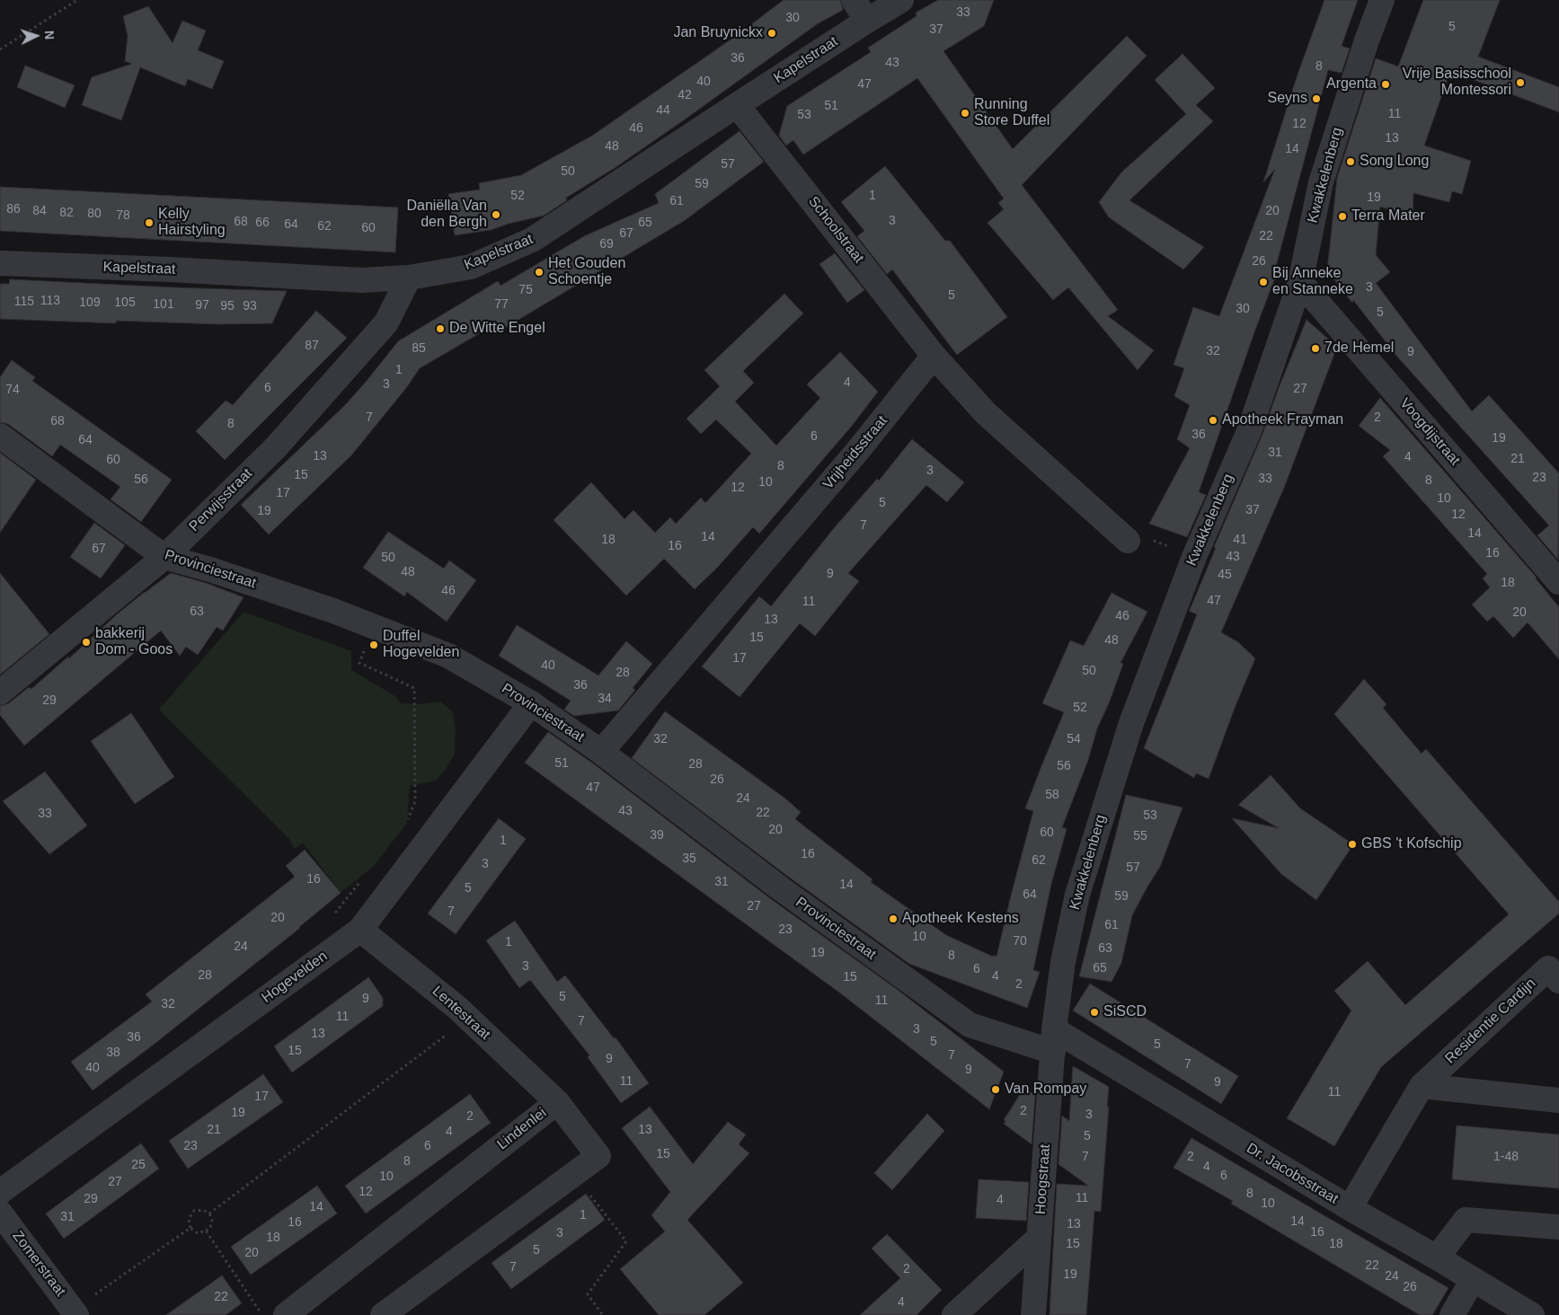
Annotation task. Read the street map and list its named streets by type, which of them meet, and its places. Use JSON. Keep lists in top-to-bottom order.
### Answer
{
  "streets": {
    "street": [
      "Kapelstraat",
      "Kwakkelenberg",
      "Schoolstraat",
      "Voogdijstraat",
      "Vrijheidsstraat",
      "Perwijsstraat",
      "Provinciestraat",
      "Hogevelden",
      "Lentestraat",
      "Residentie Cardijn",
      "Lindenlei",
      "Dr. Jacobsstraat",
      "Hoogstraat",
      "Zomerstraat"
    ]
  },
  "crossings": [
    ["Kapelstraat", "Schoolstraat"],
    ["Kapelstraat", "Perwijsstraat"],
    ["Kwakkelenberg", "Voogdijstraat"],
    ["Kwakkelenberg", "Provinciestraat"],
    ["Kwakkelenberg", "Dr. Jacobsstraat"],
    ["Kwakkelenberg", "Hoogstraat"],
    ["Schoolstraat", "Vrijheidsstraat"],
    ["Vrijheidsstraat", "Provinciestraat"],
    ["Perwijsstraat", "Provinciestraat"],
    ["Provinciestraat", "Hogevelden"],
    ["Provinciestraat", "Dr. Jacobsstraat"],
    ["Provinciestraat", "Hoogstraat"],
    ["Hogevelden", "Lentestraat"],
    ["Lentestraat", "Lindenlei"],
    ["Residentie Cardijn", "Dr. Jacobsstraat"],
    ["Dr. Jacobsstraat", "Hoogstraat"]
  ],
  "places": [
    "Jan Bruynickx",
    "Vrije Basisschool Montessori",
    "Argenta",
    "Seyns",
    "Running Store Duffel",
    "Song Long",
    "Daniëlla Van den Bergh",
    "Terra Mater",
    "Kelly Hairstyling",
    "Het Gouden Schoentje",
    "Bij Anneke en Stanneke",
    "De Witte Engel",
    "7de Hemel",
    "Apotheek Frayman",
    "bakkerij Dom - Goos",
    "Duffel Hogevelden",
    "GBS 't Kofschip",
    "Apotheek Kestens",
    "SiSCD",
    "Van Rompay"
  ],
  "house_numbers": [
    "33",
    "30",
    "5",
    "37",
    "36",
    "43",
    "8",
    "40",
    "47",
    "42",
    "51",
    "44",
    "11",
    "53",
    "12",
    "46",
    "13",
    "48",
    "14",
    "57",
    "50",
    "59",
    "52",
    "1",
    "19",
    "61",
    "86",
    "84",
    "20",
    "82",
    "80",
    "78",
    "3",
    "68",
    "66",
    "65",
    "64",
    "62",
    "60",
    "67",
    "22",
    "69",
    "26",
    "3",
    "75",
    "5",
    "113",
    "115",
    "109",
    "105",
    "101",
    "77",
    "97",
    "95",
    "93",
    "30",
    "5",
    "87",
    "85",
    "32",
    "9",
    "1",
    "4",
    "3",
    "6",
    "27",
    "74",
    "7",
    "2",
    "68",
    "8",
    "36",
    "6",
    "19",
    "64",
    "31",
    "13",
    "4",
    "21",
    "60",
    "8",
    "3",
    "15",
    "23",
    "33",
    "56",
    "8",
    "10",
    "12",
    "17",
    "10",
    "5",
    "37",
    "19",
    "12",
    "7",
    "14",
    "14",
    "18",
    "41",
    "16",
    "67",
    "16",
    "43",
    "50",
    "48",
    "9",
    "45",
    "18",
    "46",
    "47",
    "11",
    "63",
    "20",
    "46",
    "13",
    "15",
    "48",
    "17",
    "40",
    "50",
    "28",
    "36",
    "34",
    "29",
    "52",
    "32",
    "54",
    "51",
    "28",
    "56",
    "26",
    "47",
    "58",
    "24",
    "43",
    "22",
    "33",
    "53",
    "20",
    "60",
    "39",
    "55",
    "1",
    "16",
    "35",
    "62",
    "3",
    "57",
    "16",
    "31",
    "14",
    "5",
    "64",
    "59",
    "27",
    "7",
    "20",
    "61",
    "23",
    "10",
    "70",
    "1",
    "24",
    "63",
    "19",
    "8",
    "3",
    "65",
    "6",
    "28",
    "4",
    "15",
    "2",
    "5",
    "9",
    "11",
    "32",
    "11",
    "7",
    "3",
    "13",
    "36",
    "5",
    "5",
    "15",
    "38",
    "7",
    "9",
    "7",
    "40",
    "9",
    "11",
    "9",
    "11",
    "17",
    "2",
    "19",
    "3",
    "2",
    "21",
    "13",
    "4",
    "5",
    "23",
    "6",
    "15",
    "7",
    "2",
    "1-48",
    "8",
    "25",
    "4",
    "6",
    "10",
    "27",
    "12",
    "8",
    "11",
    "29",
    "4",
    "10",
    "14",
    "1",
    "31",
    "14",
    "16",
    "13",
    "16",
    "3",
    "18",
    "15",
    "18",
    "5",
    "20",
    "22",
    "7",
    "2",
    "19",
    "24",
    "26",
    "22",
    "4"
  ],
  "north": "right"
}
